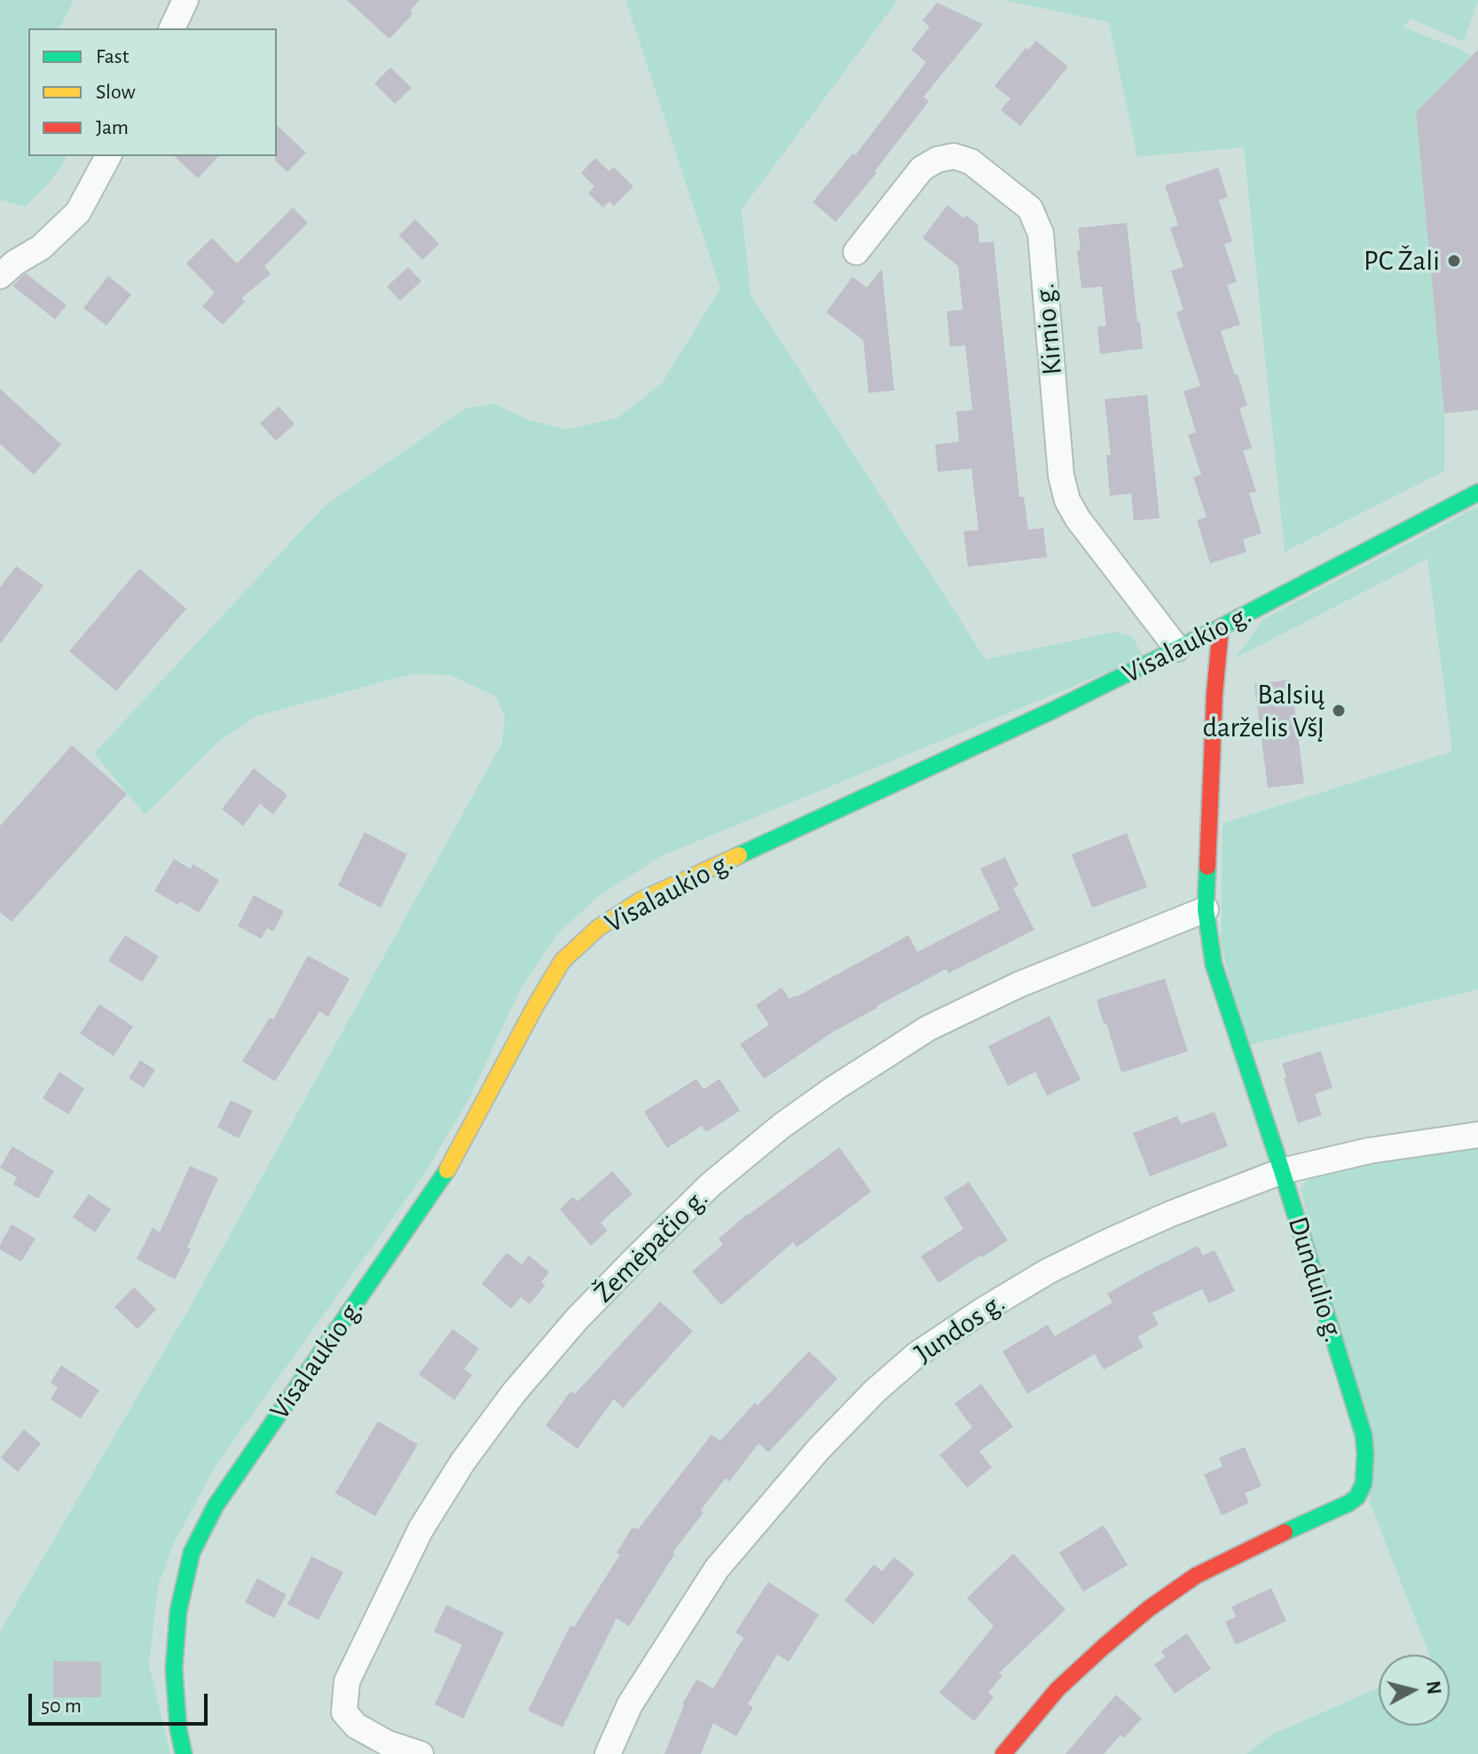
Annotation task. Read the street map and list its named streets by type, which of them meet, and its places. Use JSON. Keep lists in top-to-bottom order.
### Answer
{
  "streets": {
    "street": [
      "Kirnio g.",
      "Visalaukio g.",
      "Žemėpačio g.",
      "Dundulio g.",
      "Jundos g."
    ]
  },
  "crossings": [
    ["Kirnio g.", "Visalaukio g."],
    ["Visalaukio g.", "Dundulio g."],
    ["Žemėpačio g.", "Dundulio g."],
    ["Dundulio g.", "Jundos g."]
  ],
  "places": ["PC Žali", "Balsių darželis VšĮ"],
  "legend": ["Fast", "Slow", "Jam"],
  "scale_bar": "50 m",
  "north": "right"
}
